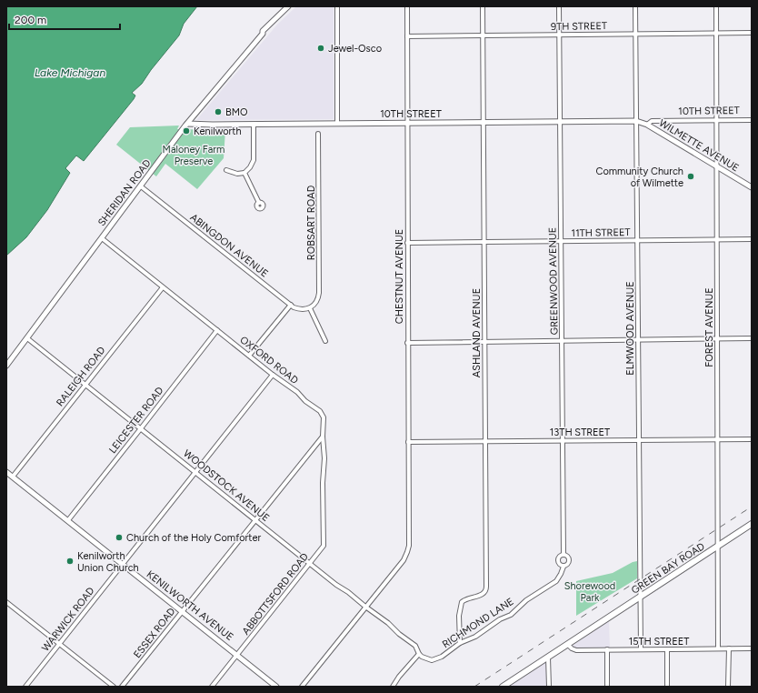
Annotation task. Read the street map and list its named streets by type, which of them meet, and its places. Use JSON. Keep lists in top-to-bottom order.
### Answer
{
  "streets": {
    "main road": ["GREEN BAY ROAD"],
    "street": [
      "9TH STREET",
      "10TH STREET",
      "WILMETTE AVENUE",
      "SHERIDAN ROAD",
      "ROBSART ROAD",
      "11TH STREET",
      "ABINGDON AVENUE",
      "CHESTNUT AVENUE",
      "GREENWOOD AVENUE",
      "FOREST AVENUE",
      "ELMWOOD AVENUE",
      "ASHLAND AVENUE",
      "OXFORD ROAD",
      "RALEIGH ROAD",
      "LEICESTER ROAD",
      "13TH STREET",
      "WOODSTOCK AVENUE",
      "ABBOTTSFORD ROAD",
      "KENILWORTH AVENUE",
      "WARWICK ROAD",
      "RICHMOND LANE",
      "ESSEX ROAD",
      "15TH STREET"
    ]
  },
  "crossings": [
    ["9TH STREET", "CHESTNUT AVENUE"],
    ["9TH STREET", "GREENWOOD AVENUE"],
    ["9TH STREET", "FOREST AVENUE"],
    ["9TH STREET", "ELMWOOD AVENUE"],
    ["9TH STREET", "ASHLAND AVENUE"],
    ["10TH STREET", "WILMETTE AVENUE"],
    ["10TH STREET", "SHERIDAN ROAD"],
    ["10TH STREET", "CHESTNUT AVENUE"],
    ["10TH STREET", "GREENWOOD AVENUE"],
    ["10TH STREET", "FOREST AVENUE"],
    ["10TH STREET", "ELMWOOD AVENUE"],
    ["10TH STREET", "ASHLAND AVENUE"],
    ["WILMETTE AVENUE", "FOREST AVENUE"],
    ["WILMETTE AVENUE", "ELMWOOD AVENUE"],
    ["SHERIDAN ROAD", "ABINGDON AVENUE"],
    ["SHERIDAN ROAD", "OXFORD ROAD"],
    ["SHERIDAN ROAD", "WOODSTOCK AVENUE"],
    ["ROBSART ROAD", "ABINGDON AVENUE"],
    ["11TH STREET", "CHESTNUT AVENUE"],
    ["11TH STREET", "GREENWOOD AVENUE"],
    ["11TH STREET", "FOREST AVENUE"],
    ["11TH STREET", "ELMWOOD AVENUE"],
    ["11TH STREET", "ASHLAND AVENUE"],
    ["CHESTNUT AVENUE", "13TH STREET"],
    ["CHESTNUT AVENUE", "WOODSTOCK AVENUE"],
    ["GREENWOOD AVENUE", "13TH STREET"],
    ["GREENWOOD AVENUE", "RICHMOND LANE"],
    ["FOREST AVENUE", "13TH STREET"],
    ["FOREST AVENUE", "GREEN BAY ROAD"],
    ["FOREST AVENUE", "15TH STREET"],
    ["ELMWOOD AVENUE", "13TH STREET"],
    ["ELMWOOD AVENUE", "GREEN BAY ROAD"],
    ["ELMWOOD AVENUE", "15TH STREET"],
    ["ASHLAND AVENUE", "13TH STREET"],
    ["ASHLAND AVENUE", "RICHMOND LANE"],
    ["OXFORD ROAD", "RALEIGH ROAD"],
    ["OXFORD ROAD", "LEICESTER ROAD"],
    ["OXFORD ROAD", "ABBOTTSFORD ROAD"],
    ["OXFORD ROAD", "WARWICK ROAD"],
    ["OXFORD ROAD", "ESSEX ROAD"],
    ["RALEIGH ROAD", "WOODSTOCK AVENUE"],
    ["RALEIGH ROAD", "KENILWORTH AVENUE"],
    ["LEICESTER ROAD", "WOODSTOCK AVENUE"],
    ["LEICESTER ROAD", "KENILWORTH AVENUE"],
    ["WOODSTOCK AVENUE", "ABBOTTSFORD ROAD"],
    ["WOODSTOCK AVENUE", "WARWICK ROAD"],
    ["WOODSTOCK AVENUE", "RICHMOND LANE"],
    ["WOODSTOCK AVENUE", "ESSEX ROAD"],
    ["GREEN BAY ROAD", "15TH STREET"],
    ["ABBOTTSFORD ROAD", "KENILWORTH AVENUE"],
    ["KENILWORTH AVENUE", "WARWICK ROAD"],
    ["KENILWORTH AVENUE", "ESSEX ROAD"]
  ],
  "water": ["Lake Michigan"],
  "parks": ["Maloney Farm Preserve", "Shorewood Park"],
  "places": [
    "Jewel-Osco",
    "BMO",
    "Kenilworth",
    "Community Church of Wilmette",
    "Church of the Holy Comforter",
    "Kenilworth Union Church"
  ],
  "scale_bar": "200 m"
}
